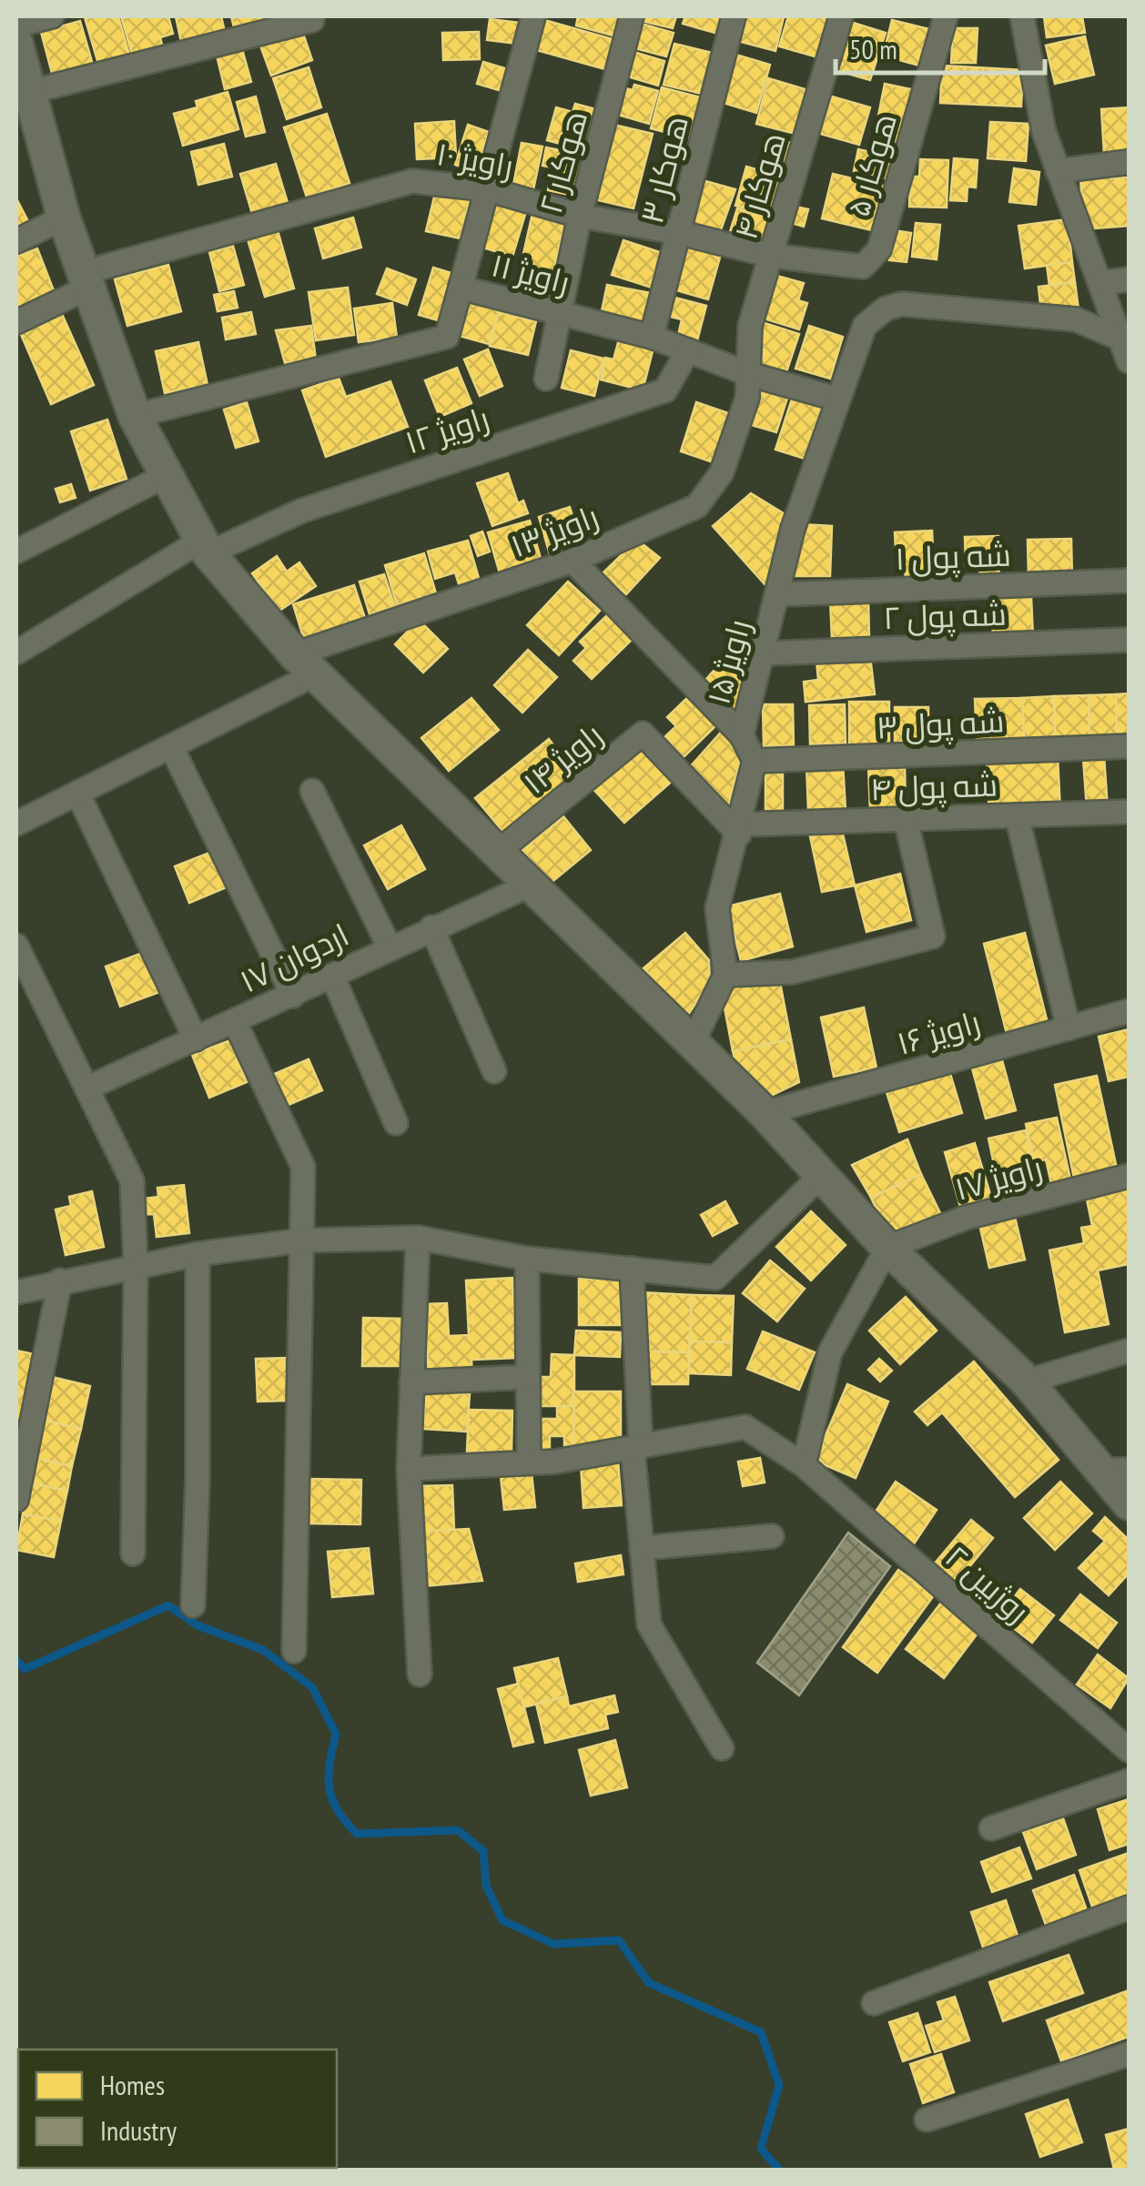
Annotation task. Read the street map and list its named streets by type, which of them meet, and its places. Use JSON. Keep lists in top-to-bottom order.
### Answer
{
  "streets": {
    "street": [
      "راویژ ۱۰",
      "هوکار ۲",
      "هوکار ۵",
      "هوکار ۳",
      "هوکار ۴",
      "راویژ ۱۱",
      "راویژ ۱۲",
      "راویژ ۱۳",
      "شه پول ۱",
      "شه پول ۲",
      "راویژ ۱۵",
      "شه پول ۳",
      "راویژ ۱۴",
      "شه پول ۴",
      "اردوان ۱۷",
      "راویژ ۱۶",
      "راویژ ۱۷",
      "روژبین ۲"
    ]
  },
  "crossings": [
    ["راویژ ۱۰", "هوکار ۲"],
    ["راویژ ۱۰", "هوکار ۵"],
    ["راویژ ۱۰", "هوکار ۳"],
    ["راویژ ۱۰", "هوکار ۴"],
    ["هوکار ۲", "راویژ ۱۱"],
    ["هوکار ۳", "راویژ ۱۱"],
    ["هوکار ۴", "راویژ ۱۱"],
    ["هوکار ۴", "راویژ ۱۳"],
    ["راویژ ۱۱", "راویژ ۱۲"],
    ["راویژ ۱۱", "راویژ ۱۳"],
    ["راویژ ۱۱", "راویژ ۱۵"],
    ["شه پول ۱", "راویژ ۱۵"],
    ["شه پول ۲", "راویژ ۱۵"],
    ["راویژ ۱۵", "شه پول ۳"],
    ["راویژ ۱۴", "شه پول ۴"]
  ],
  "legend": ["Homes", "Industry"],
  "scale_bar": "50 m"
}
